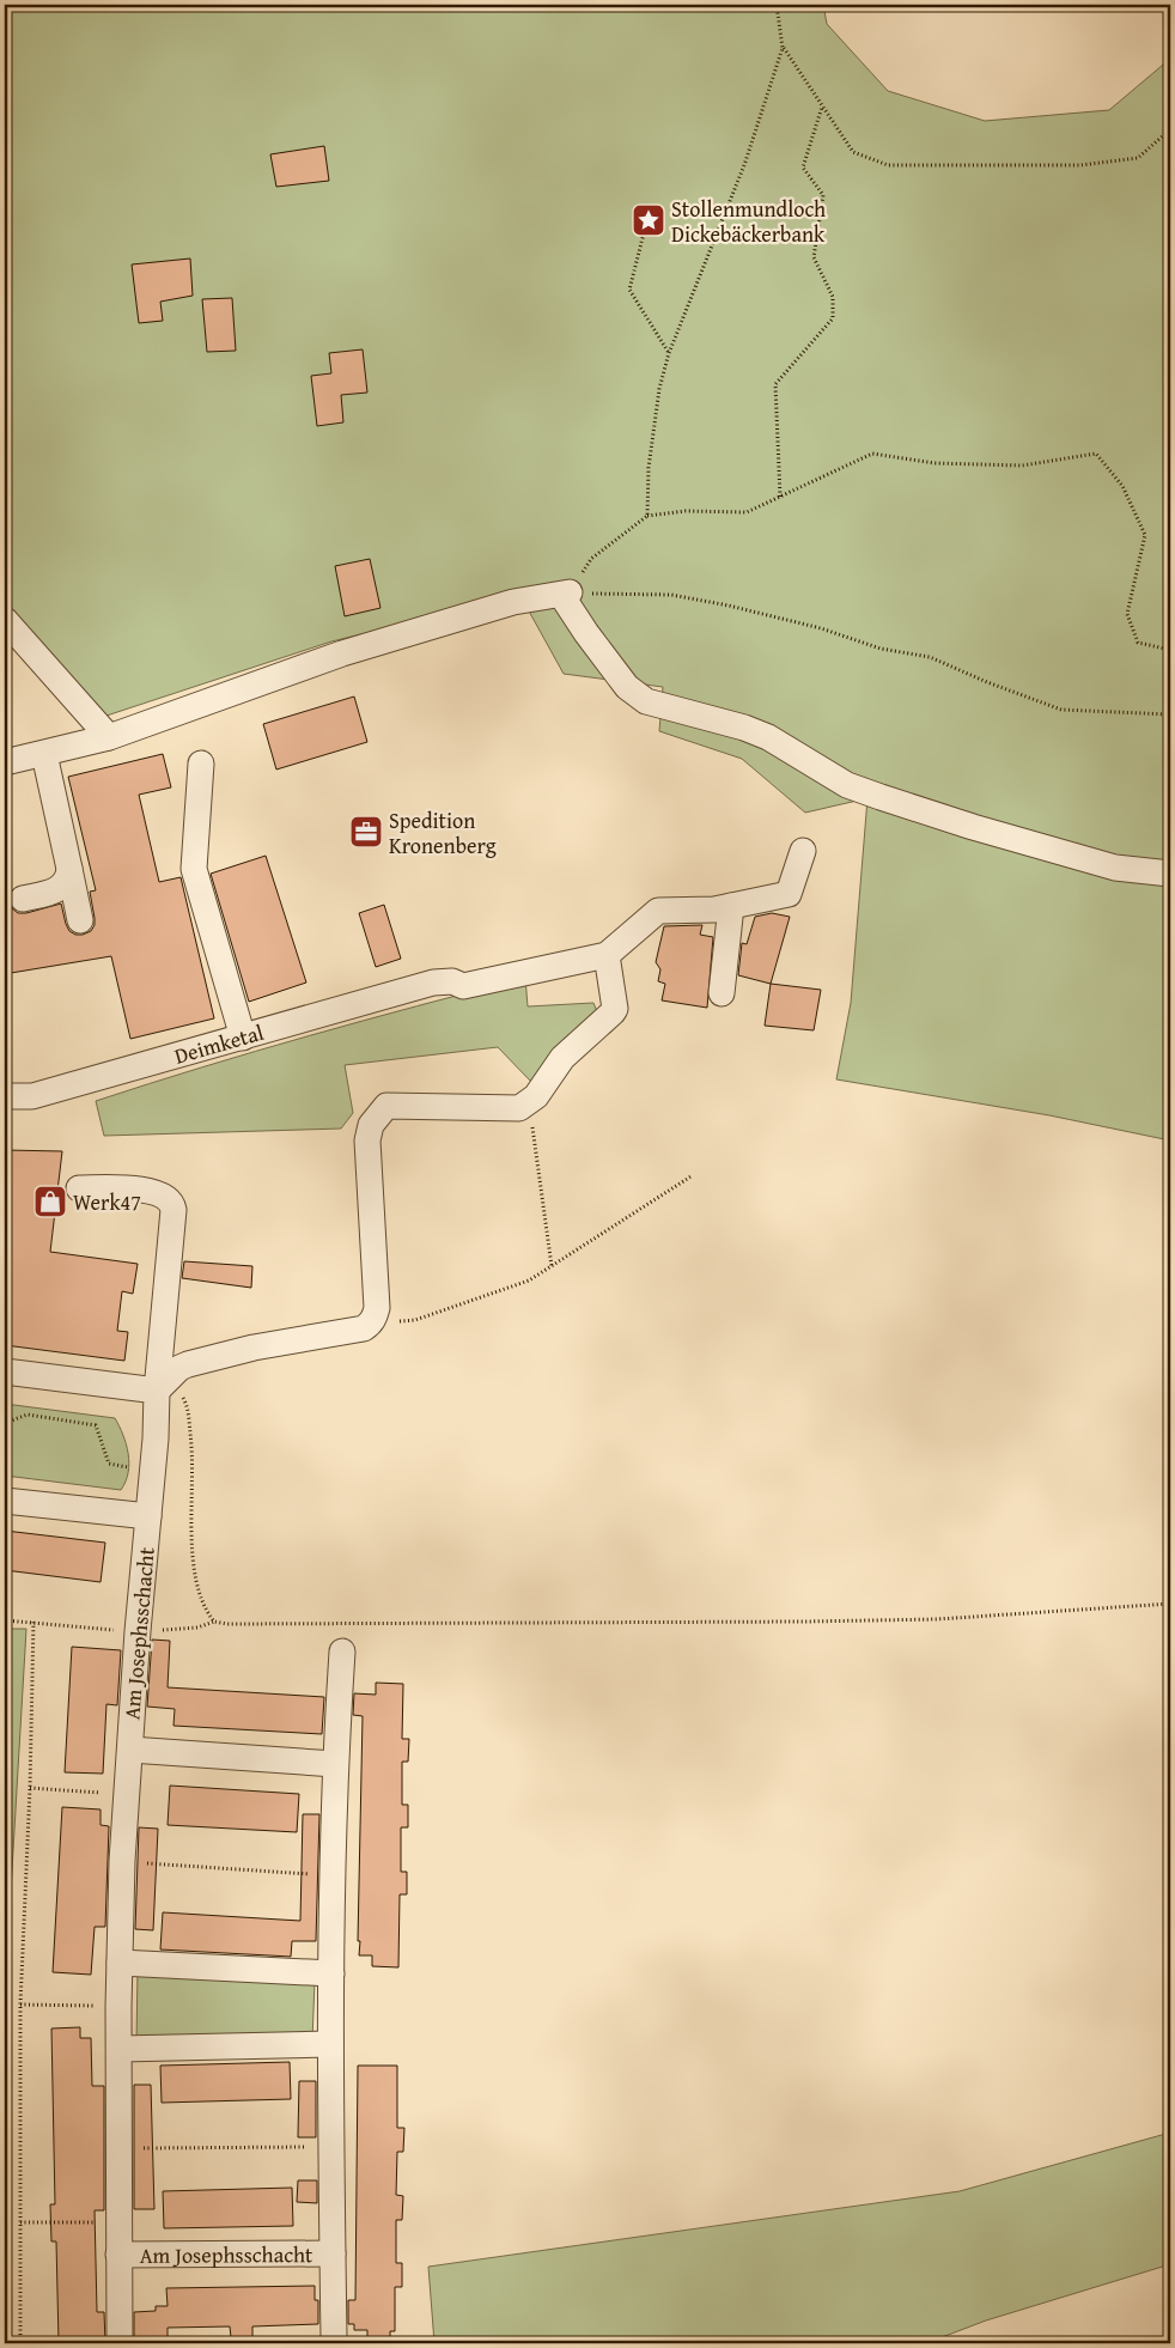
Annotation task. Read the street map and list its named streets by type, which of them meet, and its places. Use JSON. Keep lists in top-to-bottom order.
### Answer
{
  "streets": {
    "street": ["Deimketal", "Am Josephsschacht"]
  },
  "places": {
    "place": ["Stollenmundloch Dickebäckerbank"],
    "office": ["Spedition Kronenberg"],
    "shop": ["Werk47"]
  }
}
